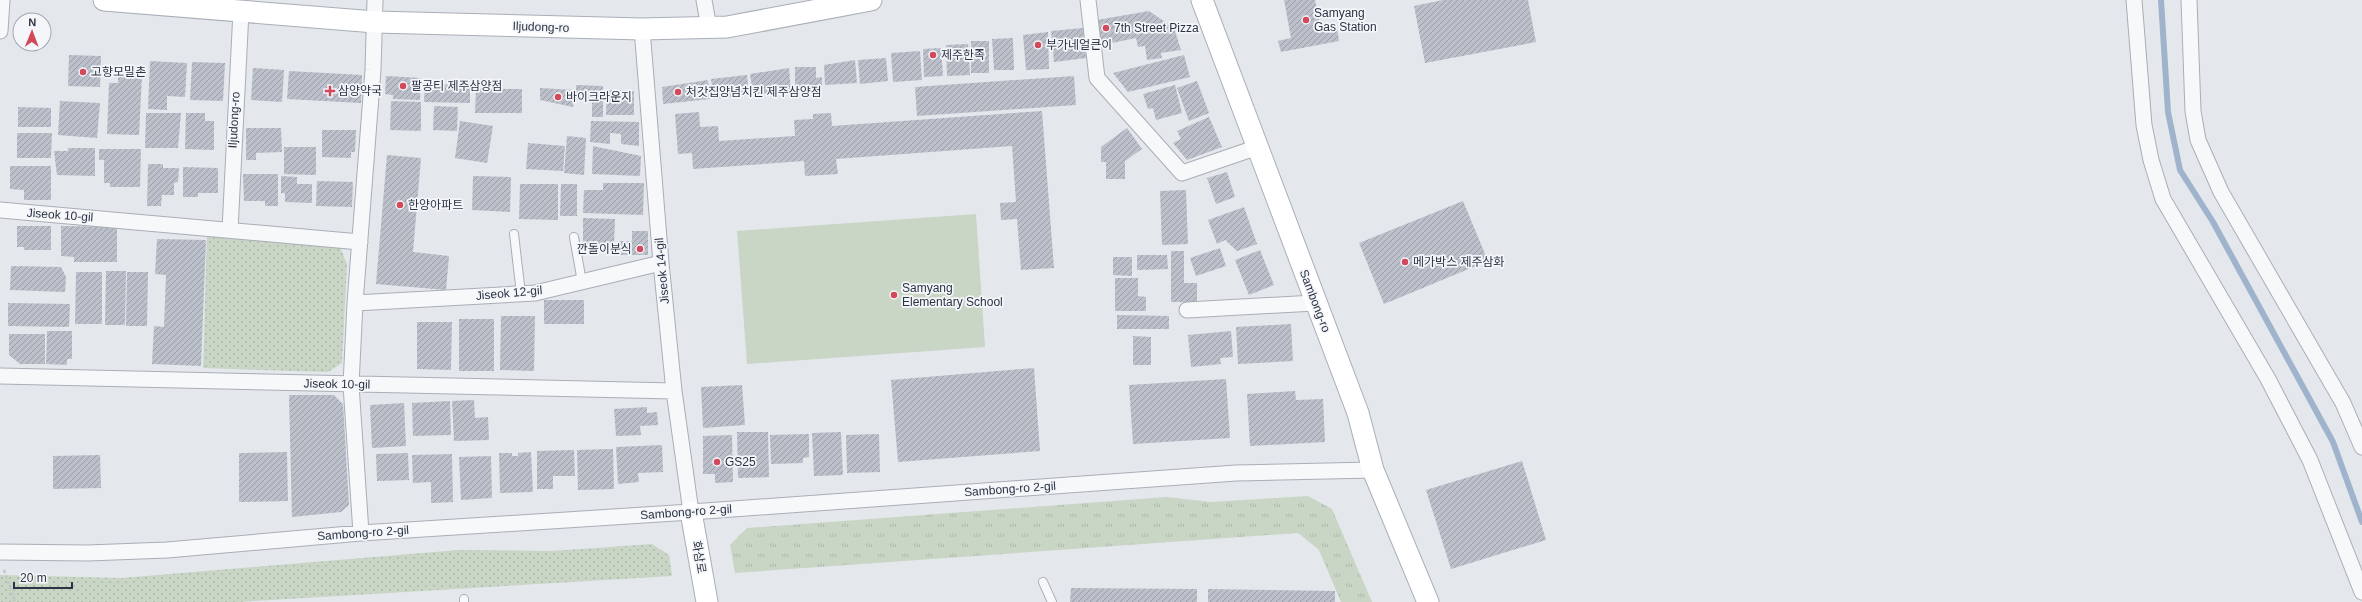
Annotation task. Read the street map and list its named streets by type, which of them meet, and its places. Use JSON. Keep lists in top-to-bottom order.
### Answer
{
  "streets": {
    "main road": ["Iljudong-ro", "Sambong-ro", "화삼로"],
    "street": [
      "Jiseok 10-gil",
      "Jiseok 14-gil",
      "Jiseok 12-gil",
      "Sambong-ro 2-gil"
    ]
  },
  "crossings": [
    ["Iljudong-ro", "Jiseok 10-gil"],
    ["Iljudong-ro", "Jiseok 14-gil"],
    ["Jiseok 10-gil", "Jiseok 14-gil"],
    ["Jiseok 14-gil", "Jiseok 12-gil"],
    ["Jiseok 14-gil", "Sambong-ro 2-gil"],
    ["Jiseok 14-gil", "화삼로"],
    ["Sambong-ro", "Sambong-ro 2-gil"],
    ["Sambong-ro 2-gil", "화삼로"]
  ],
  "places": {
    "other": [
      "Samyang Gas Station",
      "7th Street Pizza",
      "부가네얼큰이",
      "제주한족",
      "고향모밀촌",
      "팔공티 제주삼양점",
      "처갓집양념치킨 제주삼양점",
      "바이크라운지",
      "한양아파트",
      "깐돌이분식",
      "메가박스 제주삼화",
      "Samyang Elementary School",
      "GS25"
    ],
    "health": ["삼양약국"]
  },
  "scale_bar": "20 m",
  "north": "top"
}
